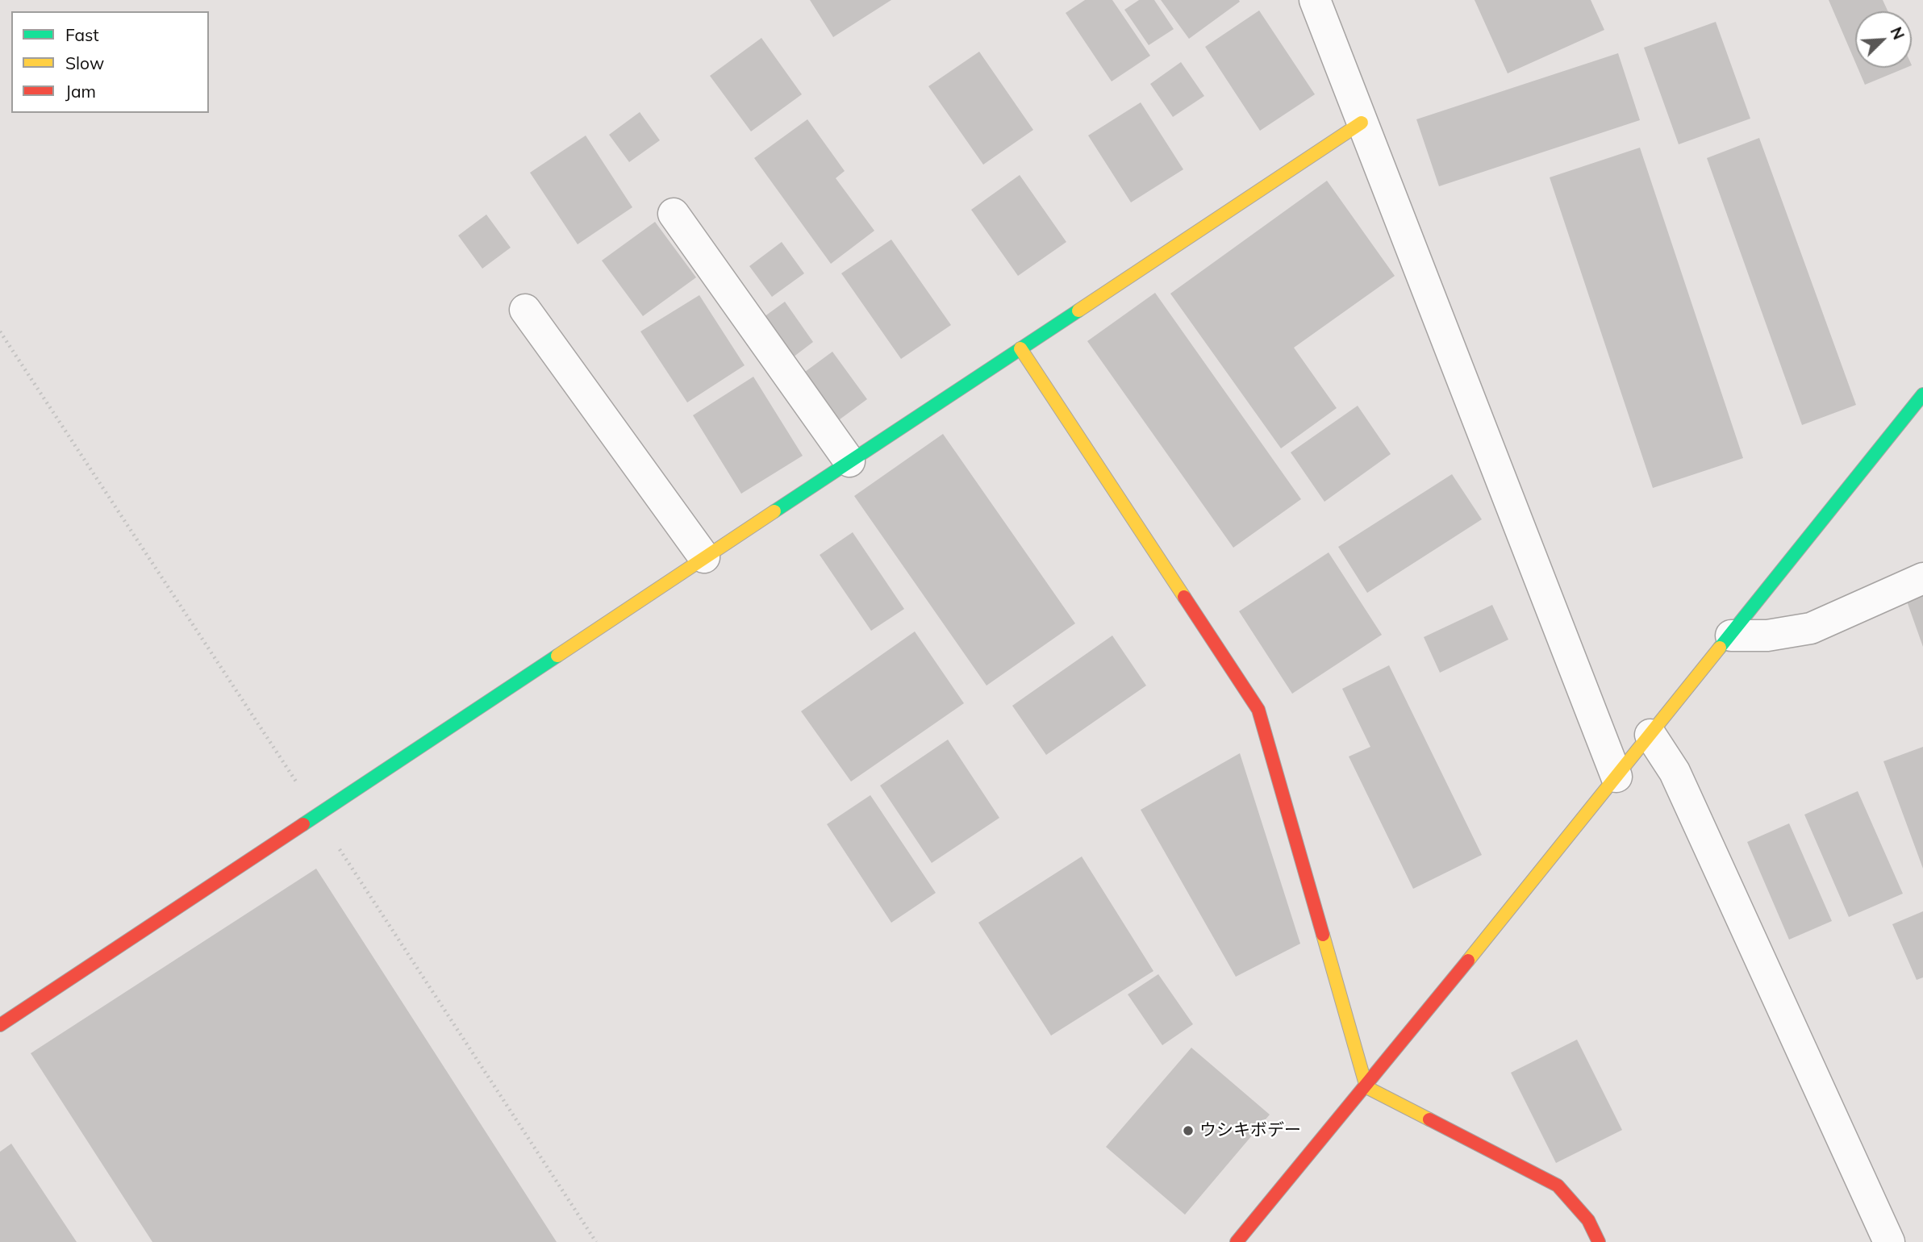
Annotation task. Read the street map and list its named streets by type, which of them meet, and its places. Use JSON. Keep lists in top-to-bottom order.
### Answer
{
  "places": ["ウシキボデー"],
  "legend": ["Fast", "Slow", "Jam"],
  "north": "top right"
}
